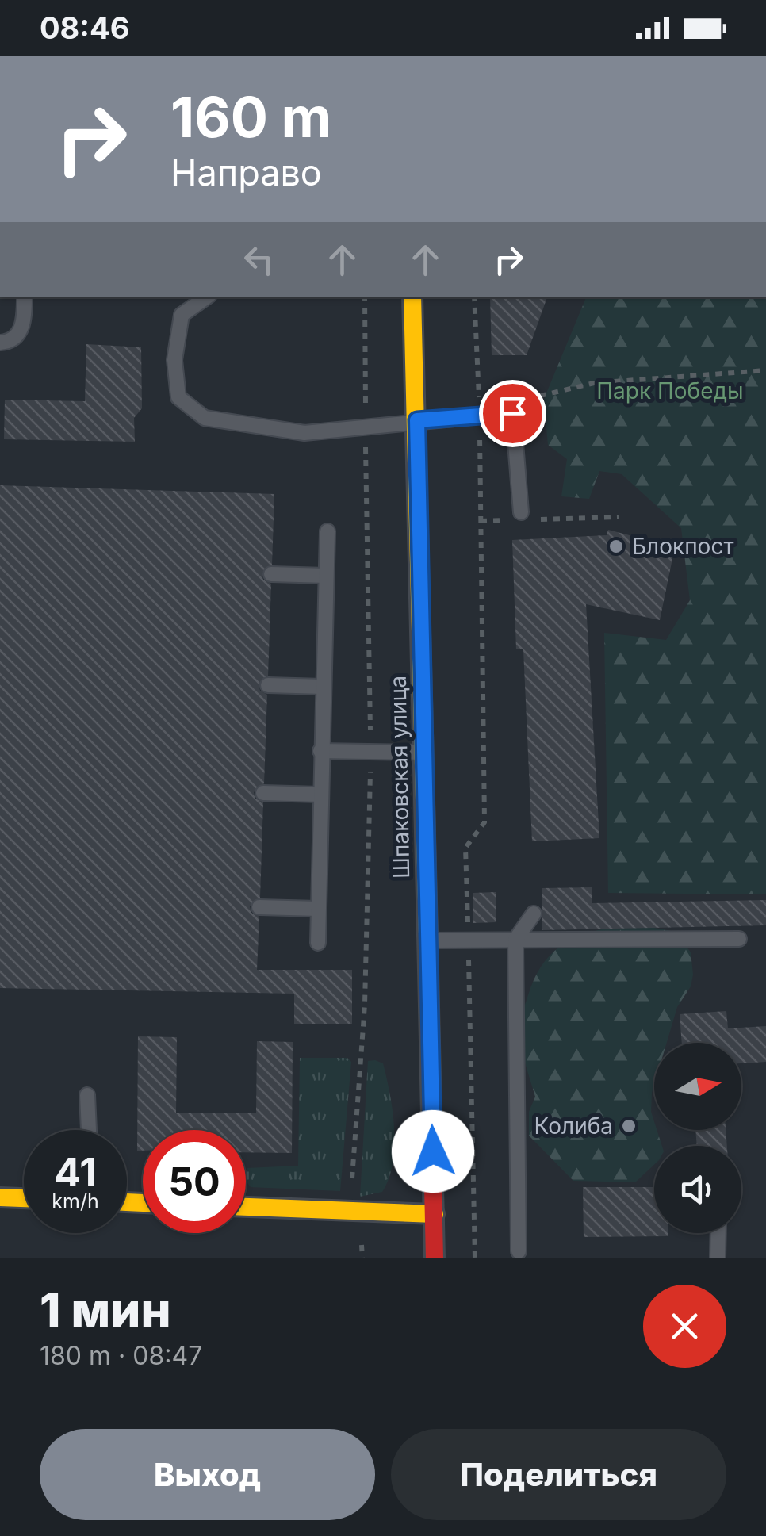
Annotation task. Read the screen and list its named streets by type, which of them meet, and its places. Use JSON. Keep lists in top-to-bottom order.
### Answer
{
  "streets": {
    "main road": ["Шпаковская улица"]
  },
  "parks": ["Парк Победы"],
  "places": ["Блокпост", "Колиба"],
  "north": "right",
  "page": {
    "status": "08:46",
    "turn": ["160 m", "Направо"],
    "speed": "41 km/h",
    "limit": "50",
    "heading": ["1 мин", "180 m · 08:47"],
    "buttons": ["Выход", "Поделиться"]
  }
}
